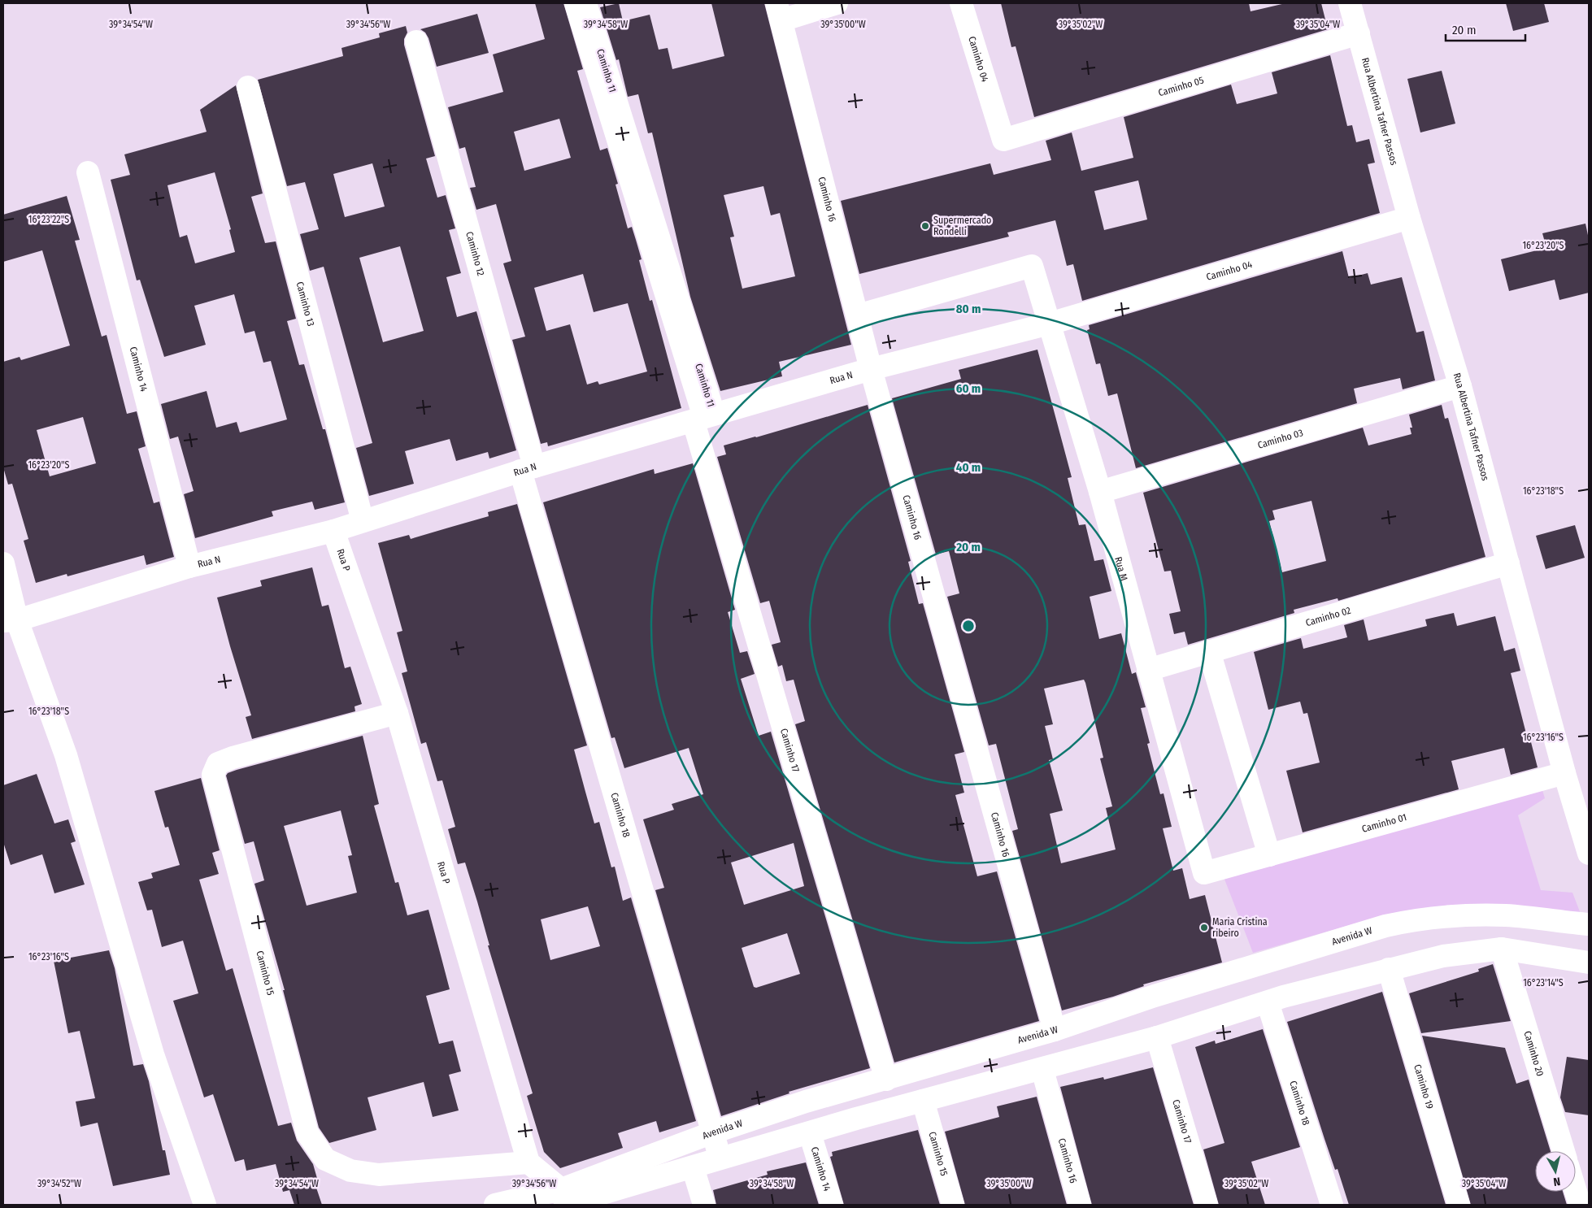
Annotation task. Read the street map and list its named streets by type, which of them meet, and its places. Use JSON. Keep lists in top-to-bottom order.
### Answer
{
  "streets": {
    "street": [
      "Caminho 04",
      "Caminho 11",
      "Caminho 05",
      "Rua Albertina Tafner Passos",
      "Caminho 16",
      "Caminho 12",
      "Caminho 13",
      "Caminho 14",
      "Rua N",
      "Caminho 03",
      "Rua P",
      "Rua M",
      "Caminho 02",
      "Caminho 17",
      "Caminho 18",
      "Caminho 01",
      "Avenida W",
      "Caminho 15",
      "Caminho 20",
      "Caminho 19"
    ]
  },
  "crossings": [
    ["Caminho 04", "Caminho 05"],
    ["Caminho 04", "Rua Albertina Tafner Passos"],
    ["Caminho 04", "Rua N"],
    ["Caminho 04", "Rua M"],
    ["Caminho 11", "Rua N"],
    ["Caminho 11", "Caminho 17"],
    ["Caminho 05", "Rua Albertina Tafner Passos"],
    ["Rua Albertina Tafner Passos", "Caminho 03"],
    ["Rua Albertina Tafner Passos", "Caminho 02"],
    ["Rua Albertina Tafner Passos", "Caminho 01"],
    ["Caminho 16", "Rua N"],
    ["Caminho 16", "Rua M"],
    ["Caminho 16", "Avenida W"],
    ["Caminho 12", "Rua N"],
    ["Caminho 12", "Caminho 18"],
    ["Caminho 13", "Rua N"],
    ["Caminho 14", "Rua N"],
    ["Caminho 14", "Avenida W"],
    ["Rua N", "Rua P"],
    ["Rua N", "Rua M"],
    ["Rua N", "Caminho 17"],
    ["Rua N", "Caminho 18"],
    ["Caminho 03", "Rua M"],
    ["Rua P", "Caminho 15"],
    ["Rua M", "Caminho 02"],
    ["Rua M", "Caminho 01"],
    ["Caminho 17", "Avenida W"],
    ["Caminho 18", "Avenida W"],
    ["Avenida W", "Caminho 15"],
    ["Avenida W", "Caminho 20"],
    ["Avenida W", "Caminho 19"]
  ],
  "places": ["Supermercado Rondelli", "Maria Cristina ribeiro"],
  "scale_bar": "20 m",
  "north": "bottom",
  "coordinates": [
    "39°34'54\"W",
    "39°34'56\"W",
    "39°34'58\"W",
    "39°35'00\"W",
    "39°35'02\"W",
    "39°35'04\"W",
    "16°23'22\"S",
    "16°23'20\"S",
    "16°23'18\"S",
    "16°23'16\"S",
    "16°23'14\"S",
    "39°34'52\"W"
  ],
  "rings": [
    "80 m",
    "60 m",
    "40 m",
    "20 m"
  ]
}
